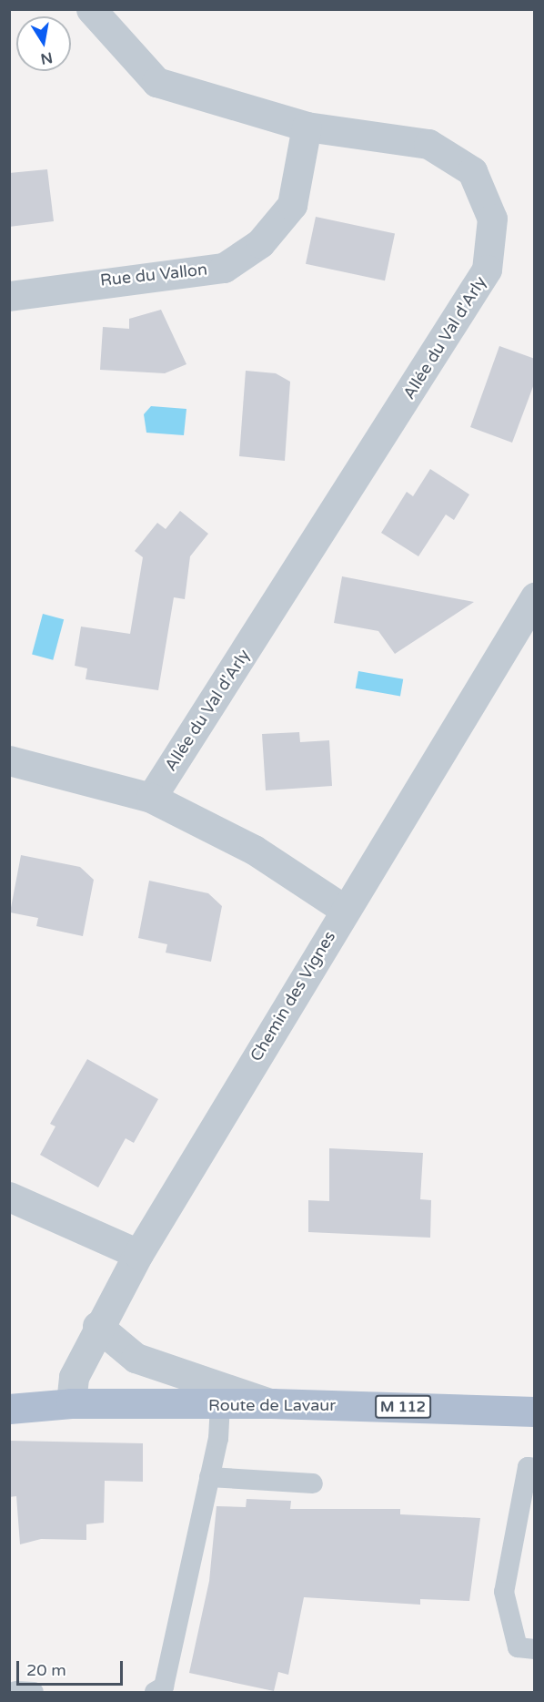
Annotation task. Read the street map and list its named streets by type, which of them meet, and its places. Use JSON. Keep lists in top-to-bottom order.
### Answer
{
  "streets": {
    "main road": ["Route de Lavaur", "M 112"],
    "street": ["Rue du Vallon", "Allée du Val d'Arly", "Chemin des Vignes"]
  },
  "crossings": [
    ["Rue du Vallon", "Allée du Val d'Arly"],
    ["Chemin des Vignes", "Route de Lavaur"]
  ],
  "scale_bar": "20 m",
  "north": "bottom"
}
